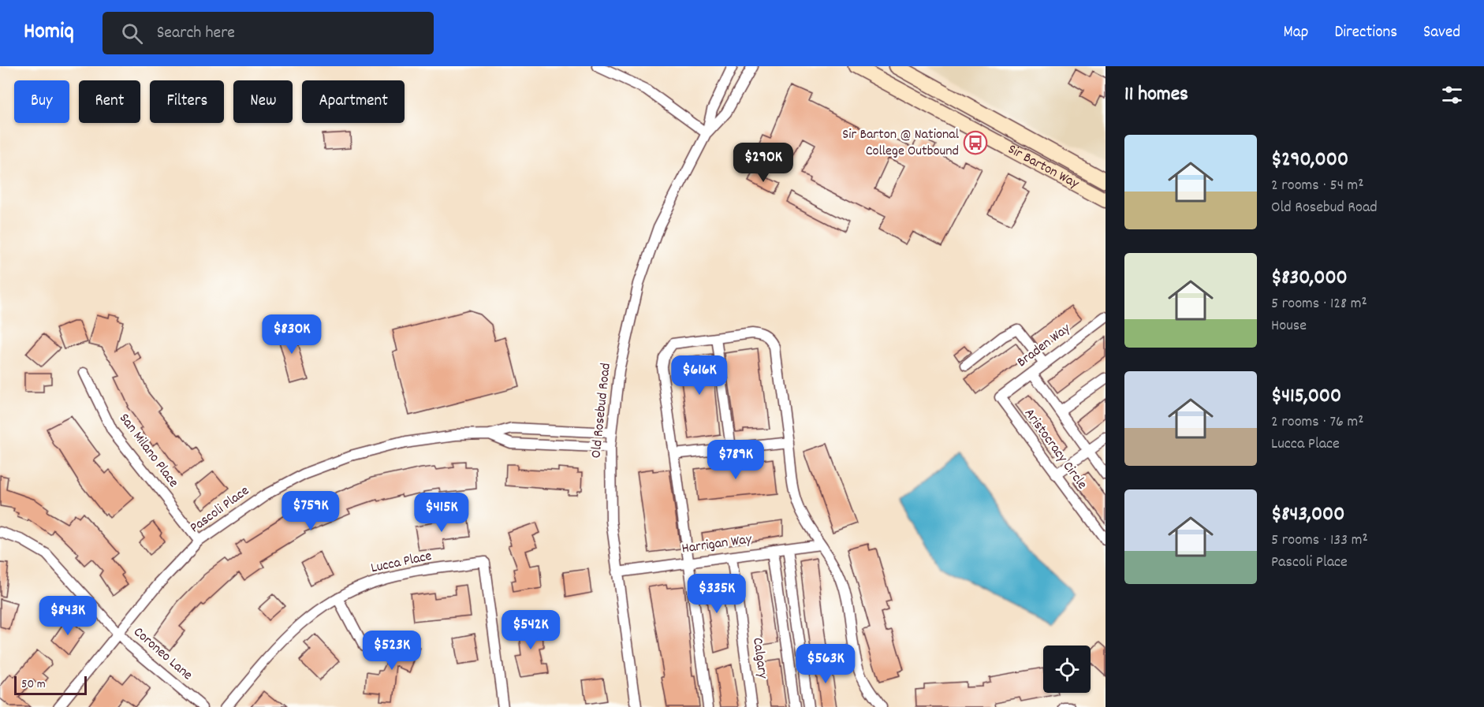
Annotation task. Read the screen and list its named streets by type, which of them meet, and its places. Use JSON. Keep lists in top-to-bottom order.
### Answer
{
  "streets": {
    "main road": ["Sir Barton Way"],
    "street": [
      "Braden Way",
      "Old Rosebud Road",
      "Aristocracy Circle",
      "San Milano Place",
      "Pascoli Place",
      "Harrigan Way",
      "Lucca Place",
      "Coroneo Lane",
      "Calgary"
    ]
  },
  "crossings": [
    ["Braden Way", "Aristocracy Circle"],
    ["Old Rosebud Road", "Pascoli Place"],
    ["Old Rosebud Road", "Harrigan Way"],
    ["San Milano Place", "Pascoli Place"],
    ["Pascoli Place", "Coroneo Lane"],
    ["Harrigan Way", "Calgary"]
  ],
  "places": {
    "bus stop": ["Sir Barton @ National College Outbound"]
  },
  "scale_bar": "50 m",
  "page": {
    "header": "Homiq",
    "search": "Search here",
    "nav": ["Map", "Directions", "Saved"],
    "heading": "11 homes",
    "chip": [
      "Buy",
      "Rent",
      "Filters",
      "New",
      "Apartment"
    ],
    "list": [
      {
        "name": "$290,000",
        "note": "2 rooms · 54 m² · Old Rosebud Road"
      },
      {
        "name": "$830,000",
        "note": "5 rooms · 128 m² · House"
      },
      {
        "name": "$415,000",
        "note": "2 rooms · 76 m² · Lucca Place"
      },
      {
        "name": "$843,000",
        "note": "5 rooms · 133 m² · Pascoli Place"
      }
    ],
    "price": [
      "$290K",
      "$830K",
      "$616K",
      "$789K",
      "$759K",
      "$415K",
      "$335K",
      "$843K",
      "$542K",
      "$523K",
      "$563K"
    ],
    "scale": "50 m"
  }
}
